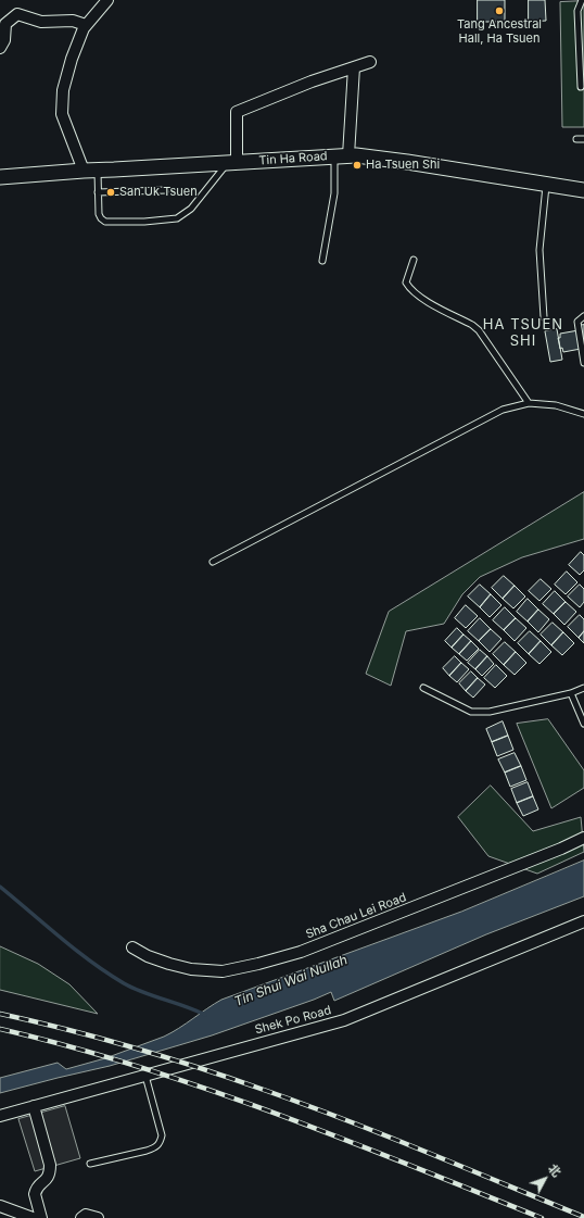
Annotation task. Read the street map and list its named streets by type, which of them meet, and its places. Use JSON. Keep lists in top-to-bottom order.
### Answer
{
  "streets": {
    "street": ["Tin Ha Road", "Sha Chau Lei Road", "Shek Po Road"]
  },
  "districts": ["HA TSUEN SHI"],
  "water": ["Tin Shui Wai Nullah"],
  "places": ["Tang Ancestral Hall, Ha Tsuen", "Ha Tsuen Shi", "San Uk Tsuen"],
  "north": "top right"
}
